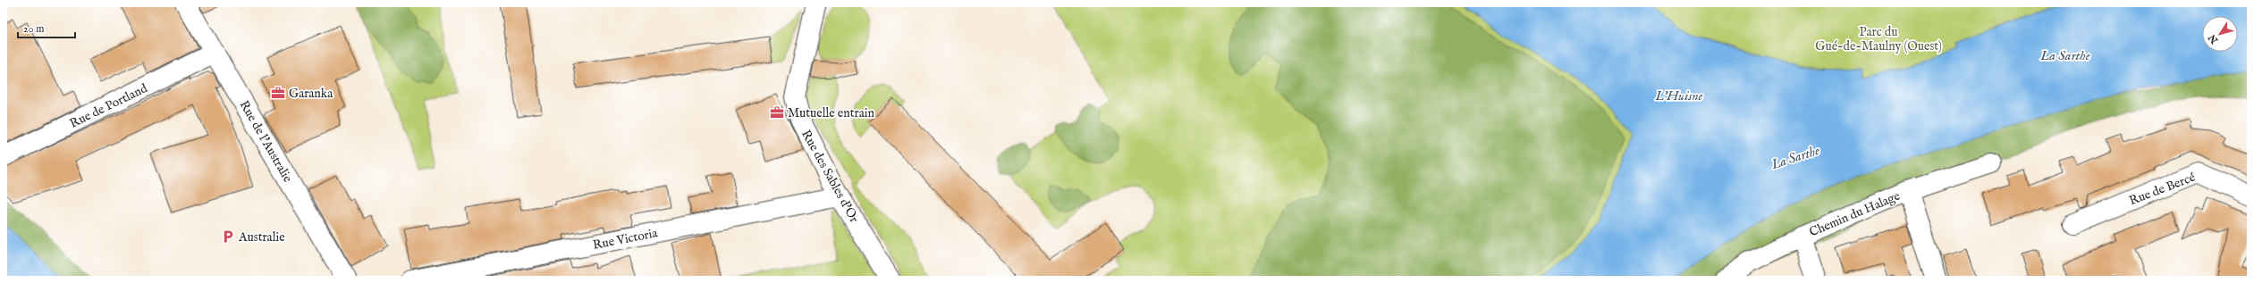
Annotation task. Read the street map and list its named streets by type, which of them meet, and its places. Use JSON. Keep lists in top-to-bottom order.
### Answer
{
  "streets": {
    "street": [
      "Rue de Portland",
      "Rue de l'Australie",
      "Rue des Sables d'Or",
      "Rue de Bercé",
      "Chemin du Halage",
      "Rue Victoria"
    ]
  },
  "crossings": [
    ["Rue de Portland", "Rue de l'Australie"],
    ["Rue des Sables d'Or", "Rue Victoria"]
  ],
  "water": ["La Sarthe", "L'Huisne"],
  "parks": ["Parc du Gué-de-Maulny (Ouest)"],
  "places": {
    "office": ["Garanka", "Mutuelle entrain"],
    "parking": ["Australie"]
  },
  "scale_bar": "20 m",
  "north": "bottom left"
}
